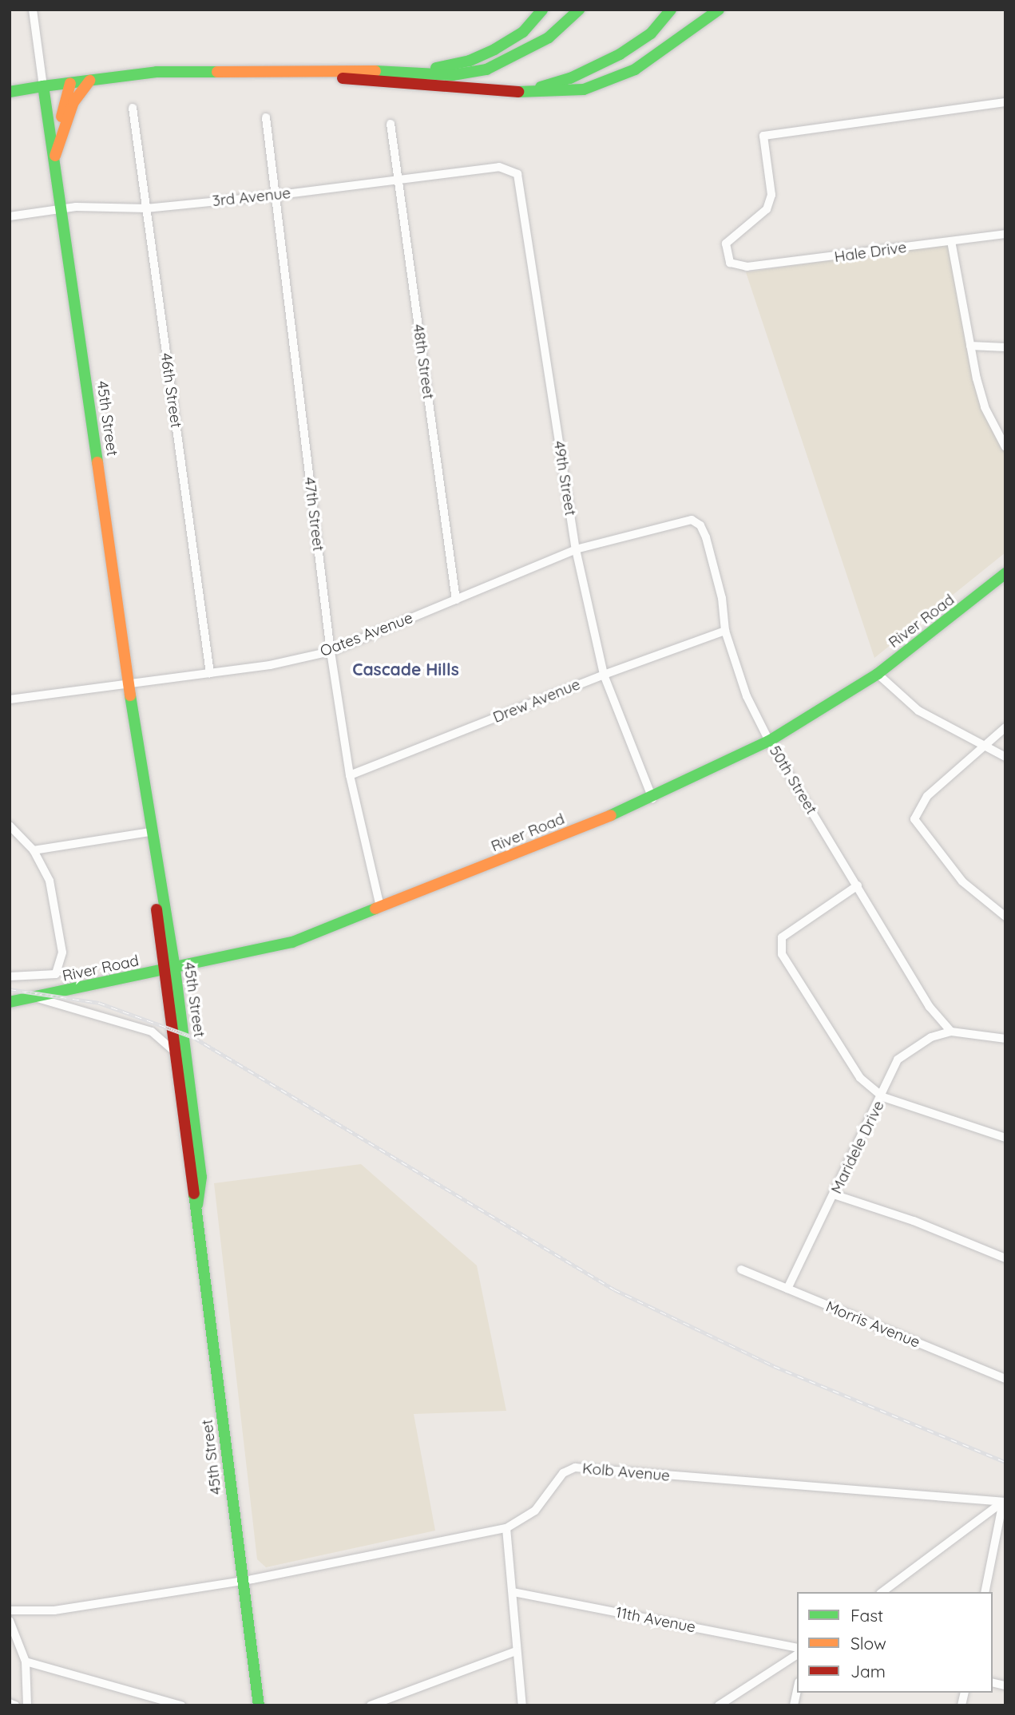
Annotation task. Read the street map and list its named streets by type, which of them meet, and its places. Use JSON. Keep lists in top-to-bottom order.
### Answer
{
  "streets": {
    "main road": ["45th Street", "River Road"],
    "street": [
      "3rd Avenue",
      "Hale Drive",
      "48th Street",
      "46th Street",
      "49th Street",
      "47th Street",
      "Oates Avenue",
      "Drew Avenue",
      "50th Street",
      "Maridele Drive",
      "Morris Avenue",
      "Kolb Avenue",
      "11th Avenue"
    ]
  },
  "crossings": [
    ["3rd Avenue", "48th Street"],
    ["3rd Avenue", "46th Street"],
    ["3rd Avenue", "45th Street"],
    ["3rd Avenue", "49th Street"],
    ["3rd Avenue", "47th Street"],
    ["48th Street", "Oates Avenue"],
    ["46th Street", "Oates Avenue"],
    ["45th Street", "River Road"],
    ["45th Street", "Oates Avenue"],
    ["45th Street", "Kolb Avenue"],
    ["49th Street", "River Road"],
    ["49th Street", "Oates Avenue"],
    ["49th Street", "Drew Avenue"],
    ["47th Street", "River Road"],
    ["47th Street", "Oates Avenue"],
    ["47th Street", "Drew Avenue"],
    ["River Road", "50th Street"],
    ["Oates Avenue", "50th Street"],
    ["Drew Avenue", "50th Street"],
    ["50th Street", "Maridele Drive"],
    ["Maridele Drive", "Morris Avenue"]
  ],
  "districts": ["Cascade Hills"],
  "legend": ["Fast", "Slow", "Jam"]
}
